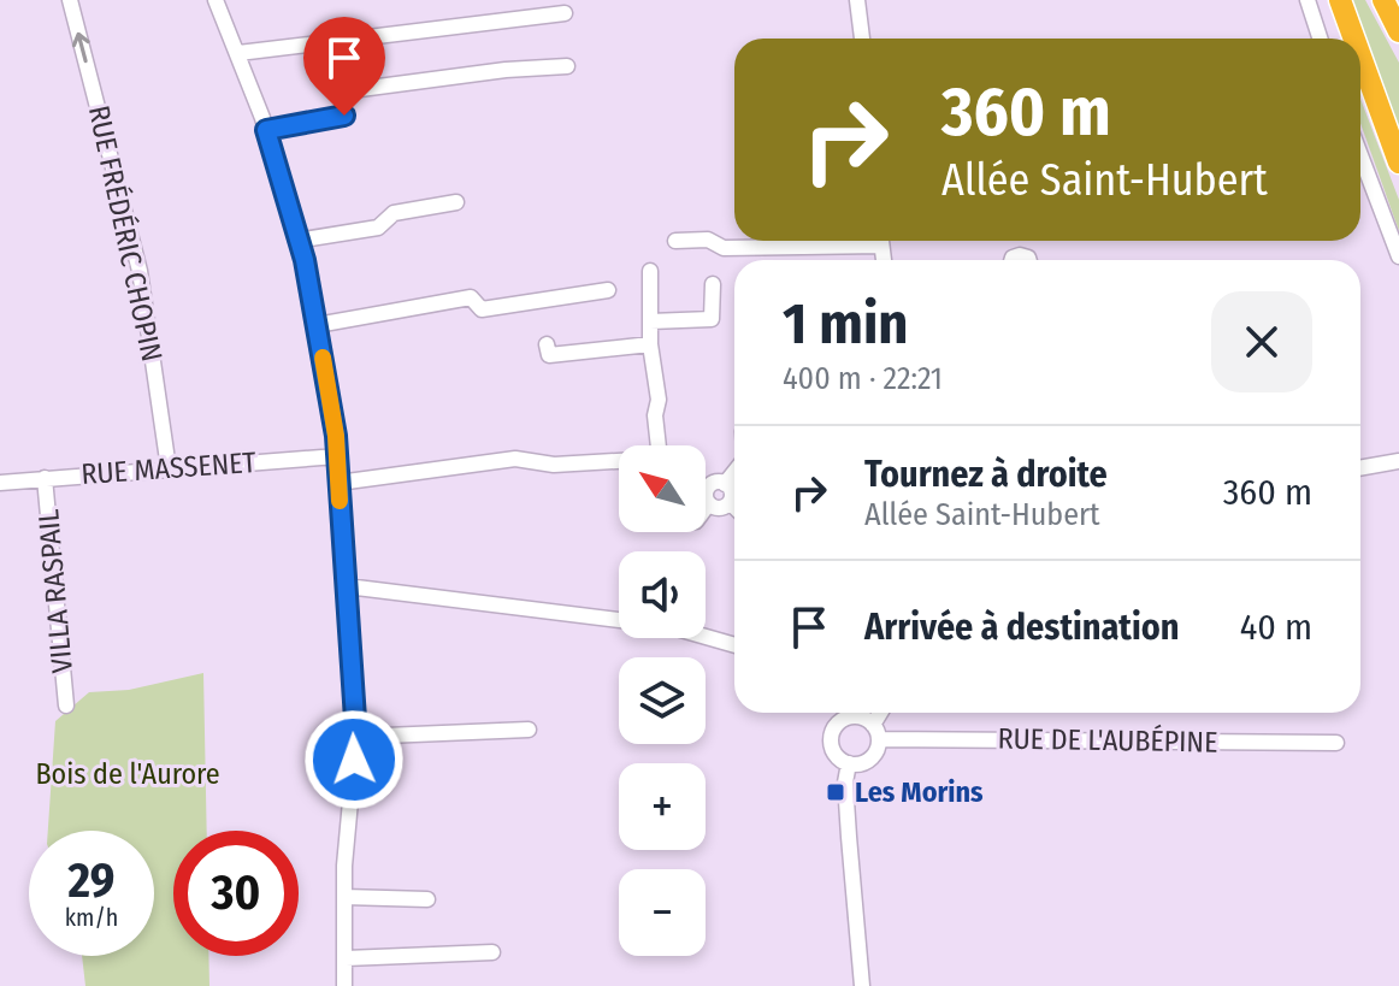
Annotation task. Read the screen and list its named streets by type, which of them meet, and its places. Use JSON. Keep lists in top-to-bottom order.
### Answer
{
  "streets": {
    "street": [
      "RUE FRÉDÉRIC CHOPIN",
      "RUE MASSENET",
      "VILLA RASPAIL",
      "RUE DE L'AUBÉPINE"
    ]
  },
  "crossings": [
    ["RUE FRÉDÉRIC CHOPIN", "RUE MASSENET"],
    ["RUE MASSENET", "VILLA RASPAIL"]
  ],
  "one_way": ["RUE FRÉDÉRIC CHOPIN"],
  "parks": ["Bois de l'Aurore"],
  "places": {
    "transit": ["Les Morins"]
  },
  "north": "top left",
  "page": {
    "turn": ["360 m", "Allée Saint-Hubert"],
    "heading": ["1 min", "400 m · 22:21"],
    "list": [
      {
        "name": "Tournez à droite",
        "note": "Allée Saint-Hubert",
        "value": "360 m"
      },
      {
        "name": "Arrivée à destination",
        "value": "40 m"
      }
    ],
    "map_buttons": ["+", "−"],
    "speed": "29 km/h",
    "limit": "30"
  }
}
